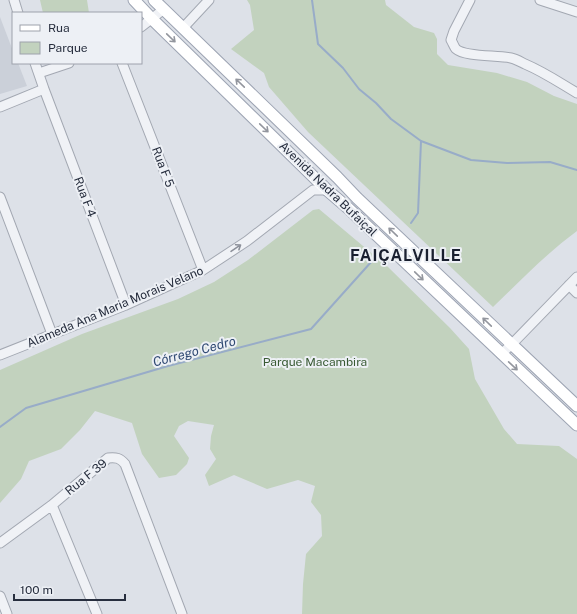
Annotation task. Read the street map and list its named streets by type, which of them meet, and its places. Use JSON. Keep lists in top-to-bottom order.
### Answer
{
  "streets": {
    "main road": ["Avenida Nadra Bufaiçal"],
    "street": [
      "Rua F 5",
      "Rua F 4",
      "Alameda Ana Maria Morais Velano",
      "Rua F 39"
    ]
  },
  "crossings": [
    ["Rua F 5", "Alameda Ana Maria Morais Velano"],
    ["Avenida Nadra Bufaiçal", "Alameda Ana Maria Morais Velano"],
    ["Rua F 4", "Alameda Ana Maria Morais Velano"]
  ],
  "one_way": ["Alameda Ana Maria Morais Velano"],
  "districts": ["FAIÇALVILLE"],
  "water": ["Córrego Cedro"],
  "parks": ["Parque Macambira"],
  "legend": ["Rua", "Parque"],
  "scale_bar": "100 m"
}
